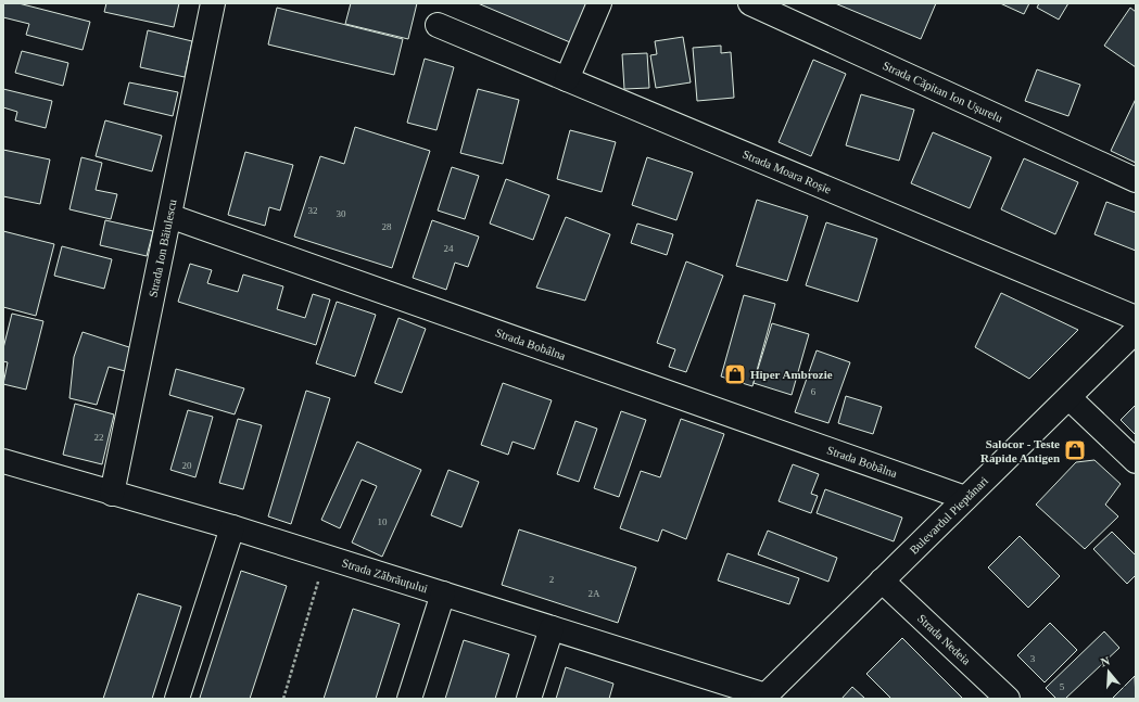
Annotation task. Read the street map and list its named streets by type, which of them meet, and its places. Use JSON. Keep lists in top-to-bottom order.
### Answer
{
  "streets": {
    "street": [
      "Strada Căpitan Ion Ușurelu",
      "Strada Moara Roșie",
      "Strada Ion Băiulescu",
      "Strada Bobâlna",
      "Bulevardul Pieptănari",
      "Strada Zăbrăuțului",
      "Strada Nedeia"
    ]
  },
  "crossings": [
    ["Strada Ion Băiulescu", "Strada Bobâlna"],
    ["Strada Ion Băiulescu", "Strada Zăbrăuțului"],
    ["Strada Bobâlna", "Bulevardul Pieptănari"],
    ["Bulevardul Pieptănari", "Strada Zăbrăuțului"],
    ["Bulevardul Pieptănari", "Strada Nedeia"]
  ],
  "places": {
    "shop": ["Hiper Ambrozie", "Salocor - Teste Rapide Antigen"]
  },
  "house_numbers": [
    "32",
    "30",
    "28",
    "24",
    "6",
    "22",
    "20",
    "10",
    "2",
    "2A",
    "3",
    "5"
  ],
  "north": "top"
}
